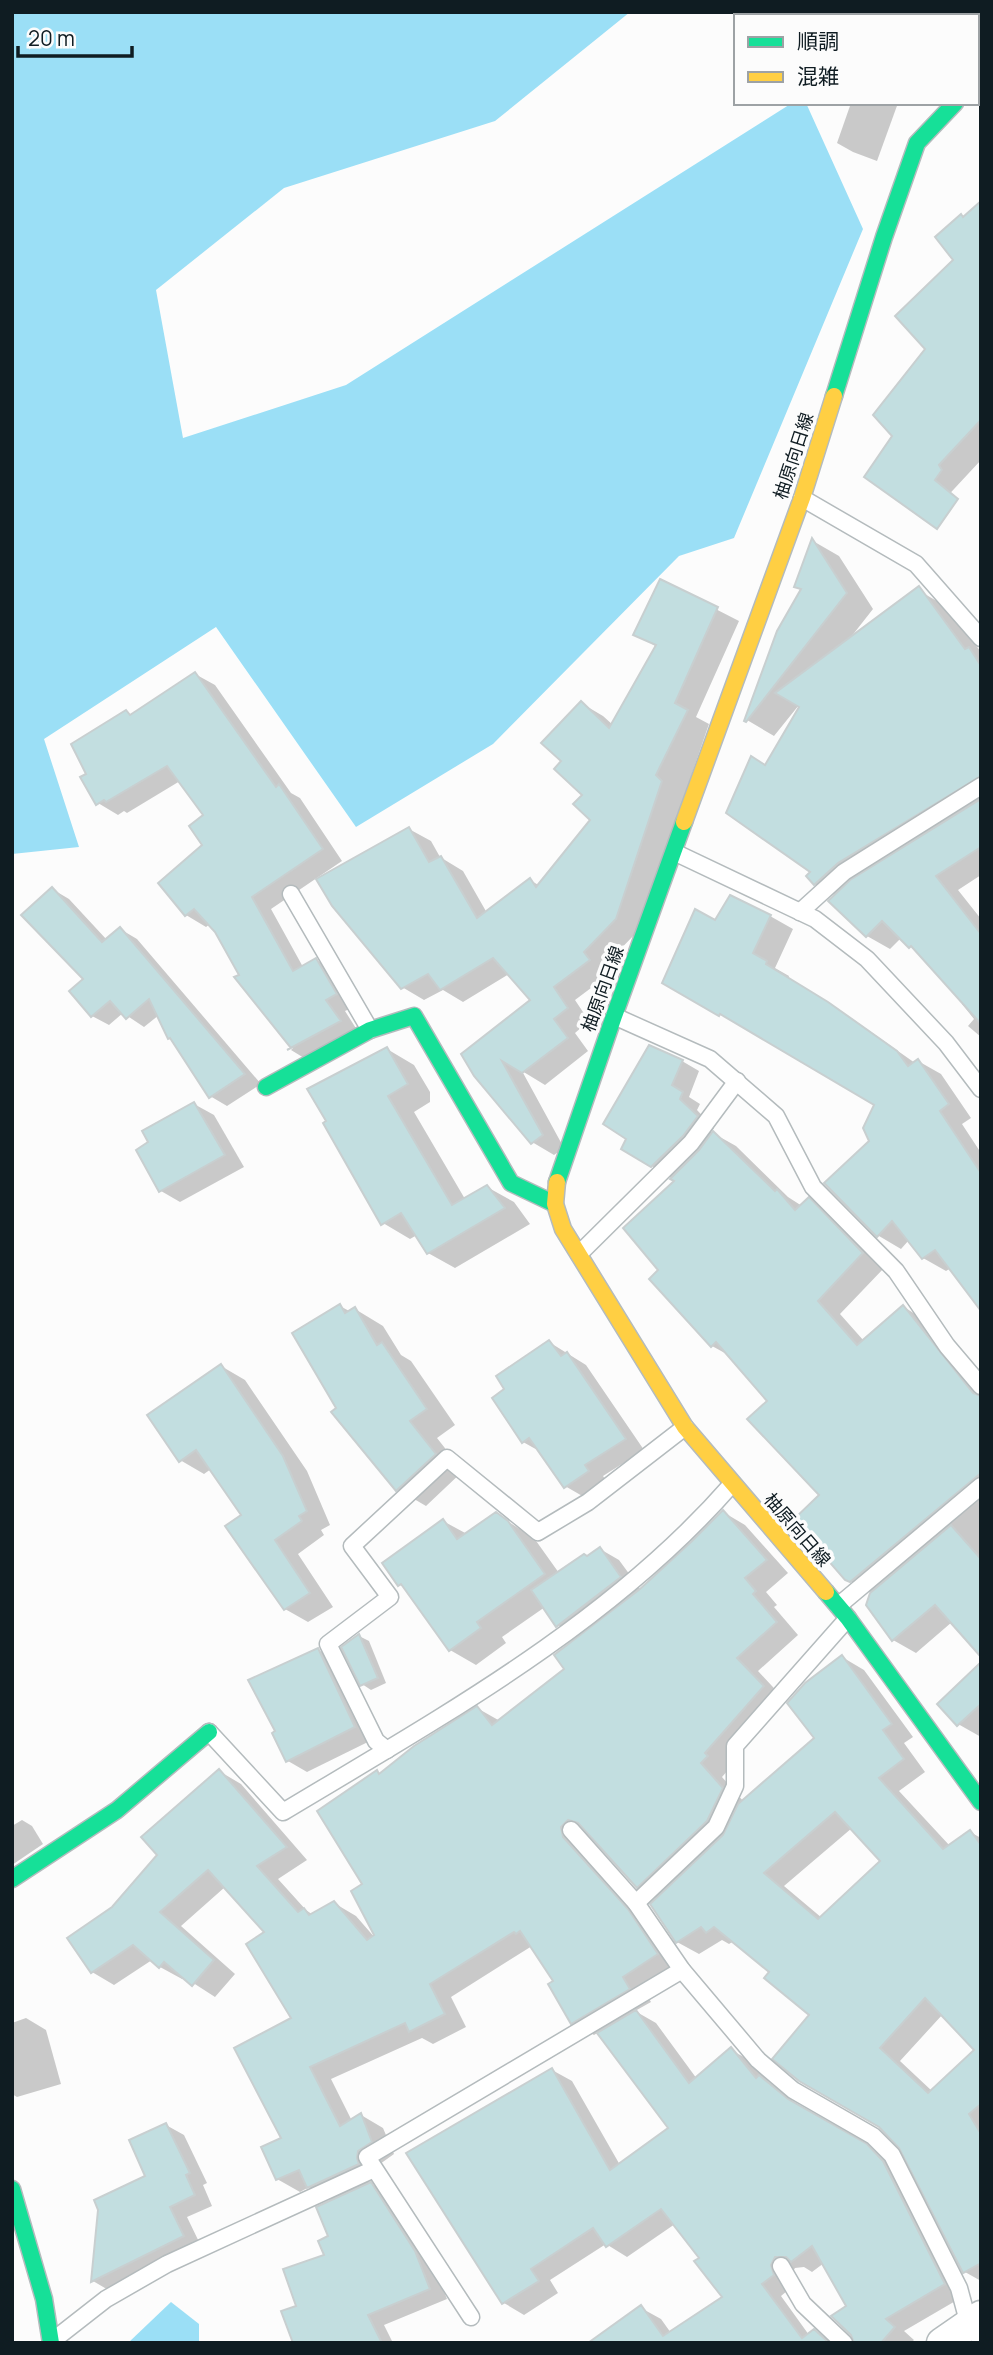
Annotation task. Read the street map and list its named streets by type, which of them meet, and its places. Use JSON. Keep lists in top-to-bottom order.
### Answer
{
  "streets": {
    "main road": ["柚原向日線"]
  },
  "legend": ["順調", "混雑"],
  "scale_bar": "20 m"
}
